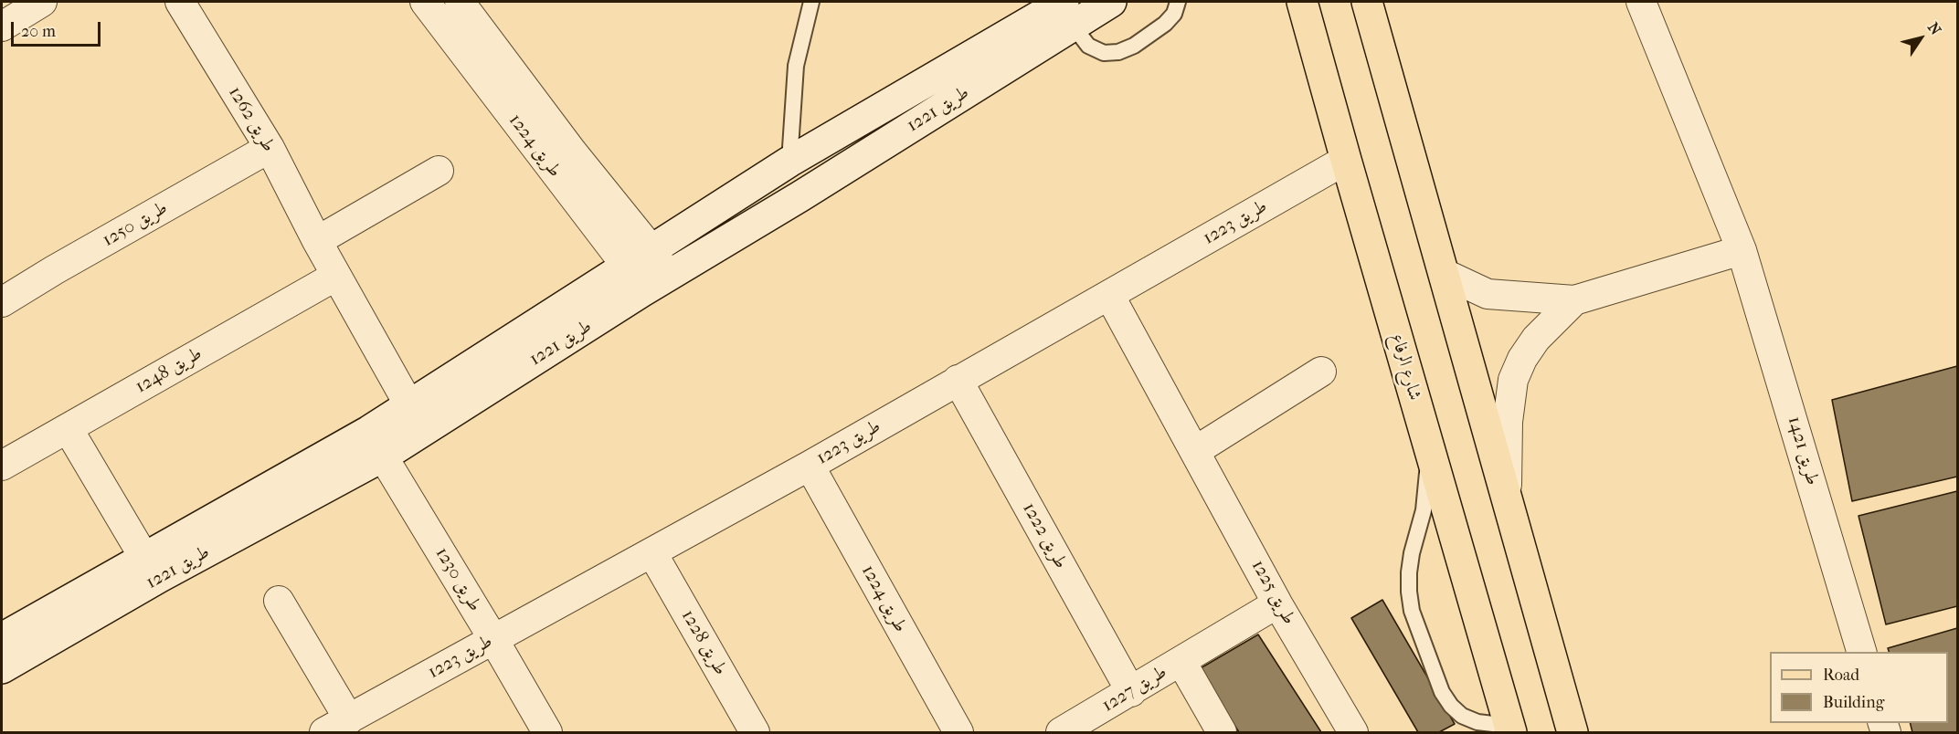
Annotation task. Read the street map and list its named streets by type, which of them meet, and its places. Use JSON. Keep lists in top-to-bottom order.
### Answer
{
  "streets": {
    "main road": ["شارع الرفاع"],
    "street": [
      "طريق 1221",
      "طريق 1262",
      "طريق 1224",
      "طريق 1223",
      "طريق 1250",
      "طريق 1248",
      "طريق 1421",
      "طريق 1222",
      "طريق 1230",
      "طريق 1225",
      "طريق 1228",
      "طريق 1227"
    ]
  },
  "crossings": [
    ["طريق 1221", "طريق 1262"],
    ["طريق 1221", "طريق 1224"],
    ["طريق 1221", "طريق 1230"],
    ["طريق 1262", "طريق 1250"],
    ["طريق 1262", "طريق 1248"],
    ["طريق 1224", "طريق 1223"],
    ["طريق 1223", "شارع الرفاع"],
    ["طريق 1223", "طريق 1222"],
    ["طريق 1223", "طريق 1230"],
    ["طريق 1223", "طريق 1225"],
    ["طريق 1223", "طريق 1228"],
    ["طريق 1222", "طريق 1227"],
    ["طريق 1225", "طريق 1227"]
  ],
  "legend": ["Road", "Building"],
  "scale_bar": "20 m",
  "north": "top right"
}
